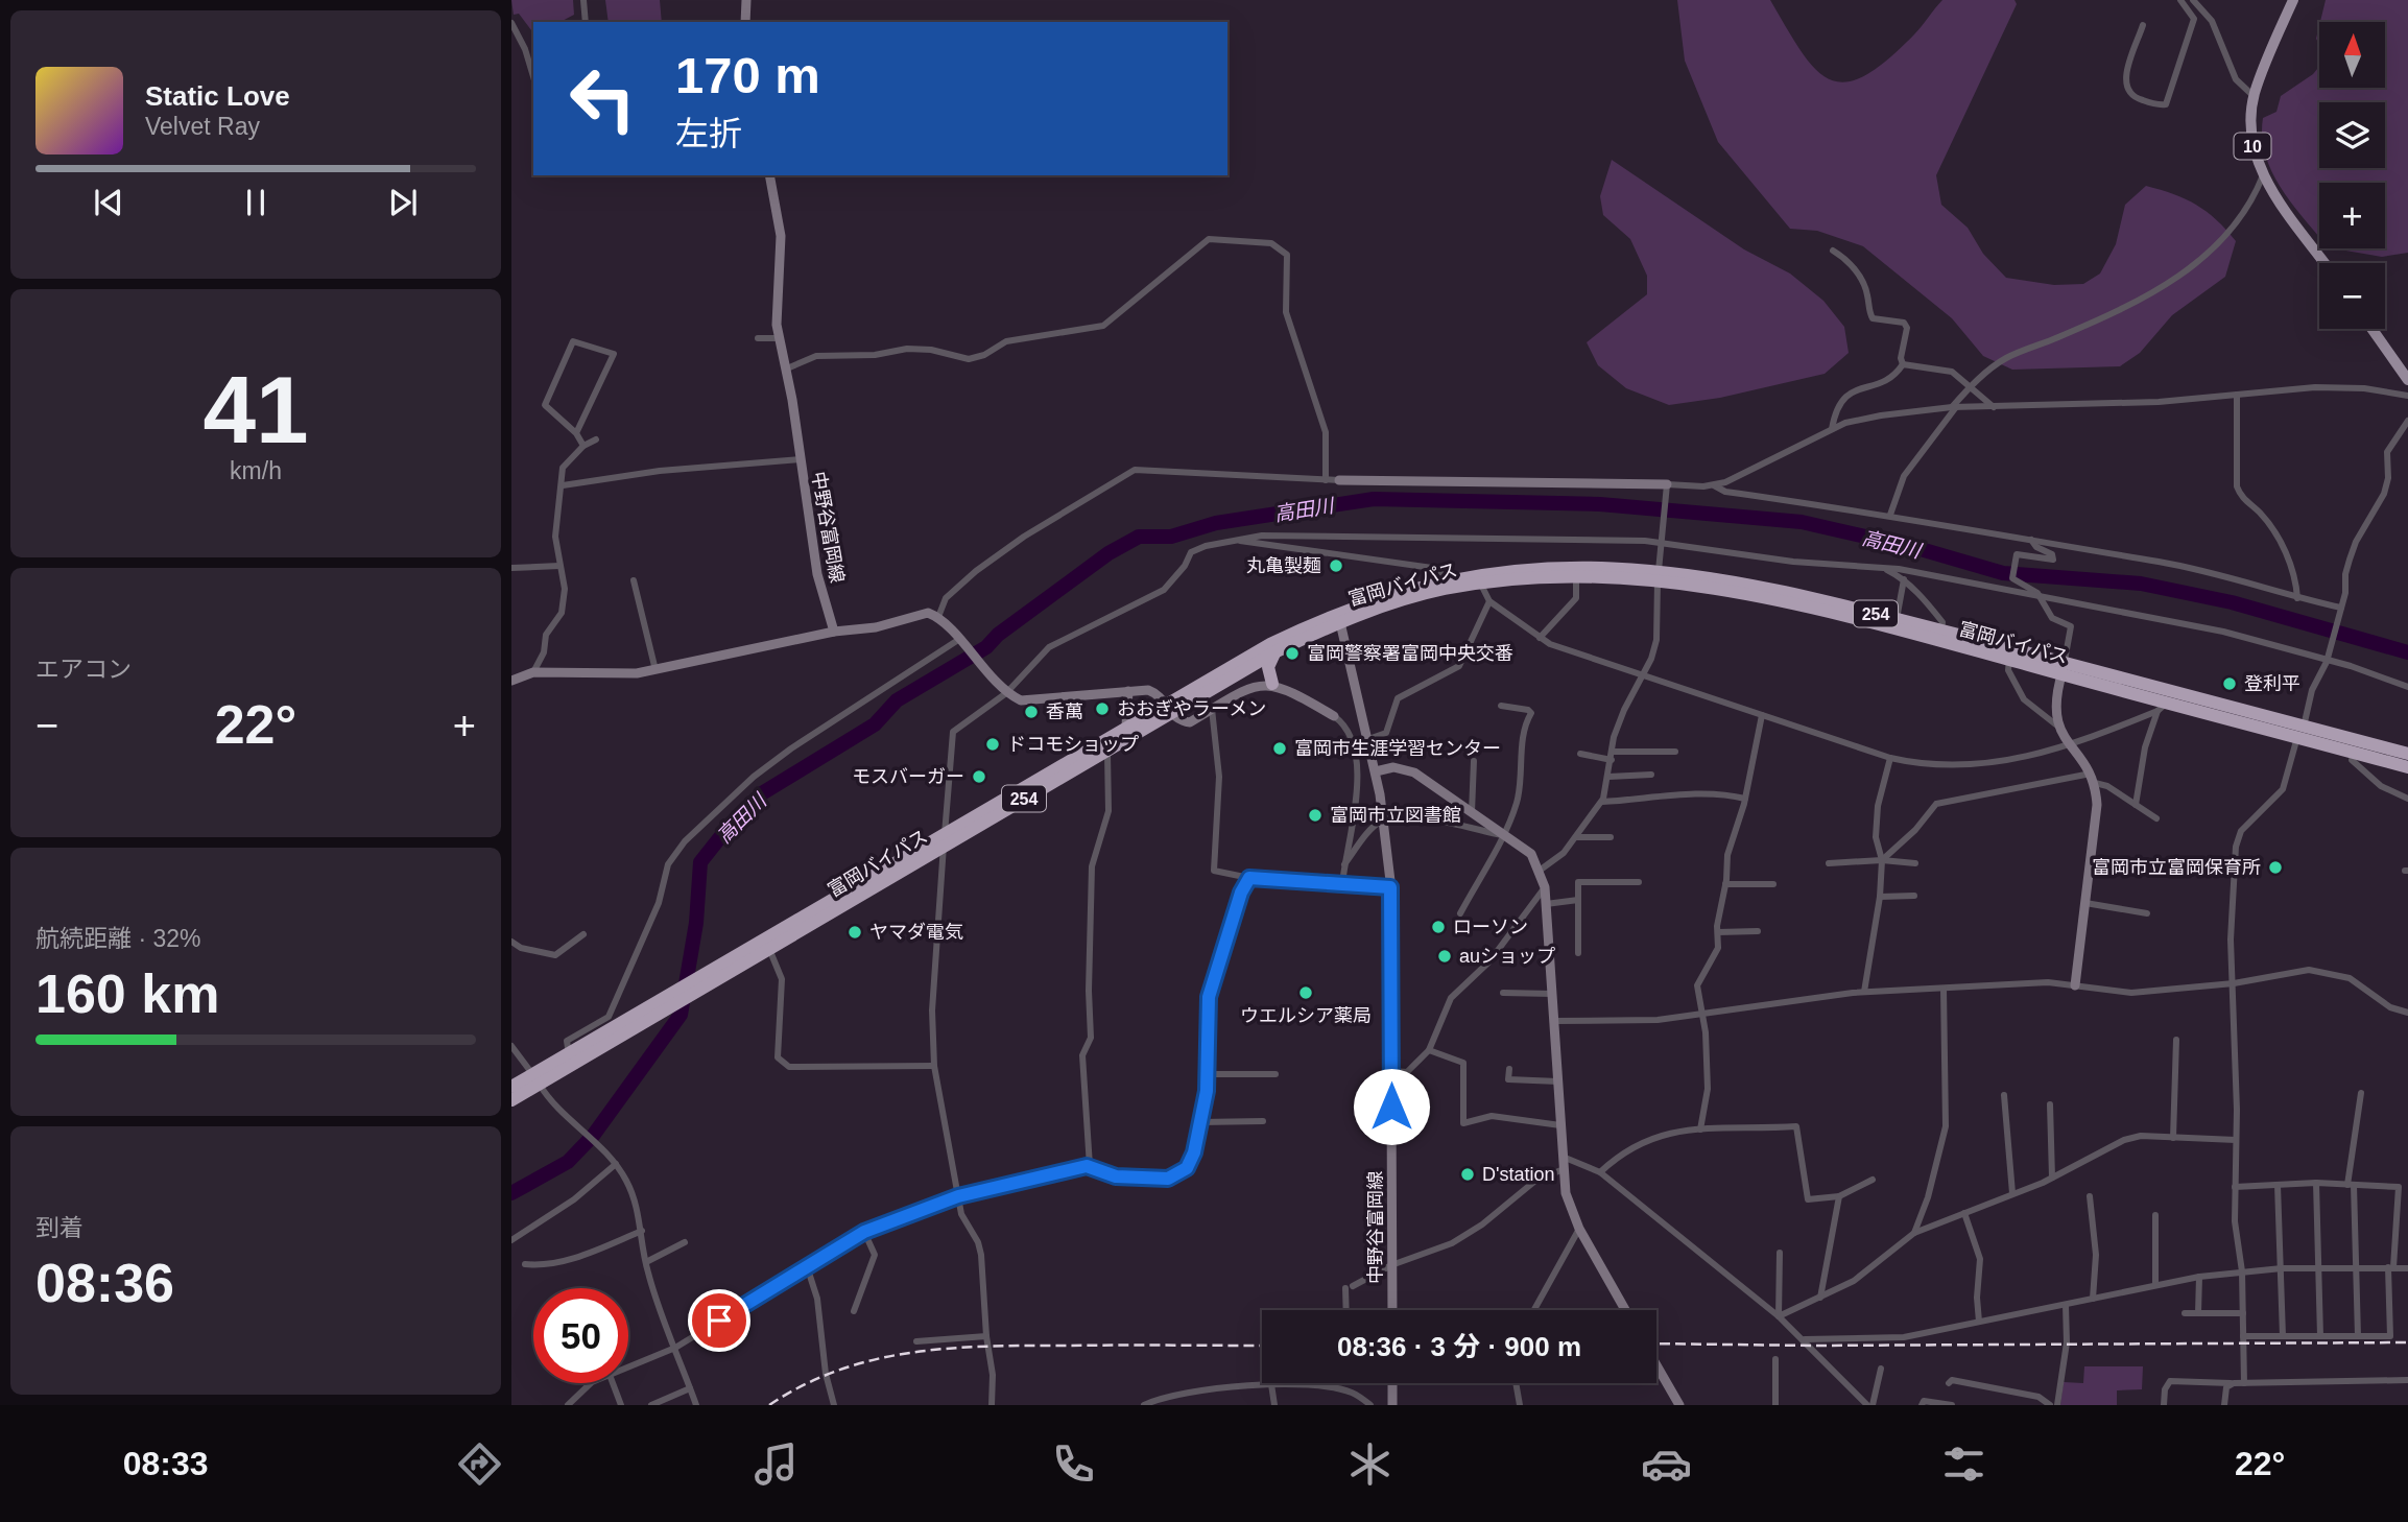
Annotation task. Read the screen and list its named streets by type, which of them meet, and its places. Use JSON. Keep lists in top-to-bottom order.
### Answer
{
  "streets": {
    "highway": ["富岡バイパス", "254"],
    "main road": ["10"],
    "street": ["中野谷富岡線"]
  },
  "crossings": [
    ["中野谷富岡線", "富岡バイパス"]
  ],
  "water": ["高田川"],
  "places": [
    "丸亀製麺",
    "富岡警察署富岡中央交番",
    "登利平",
    "おおぎやラーメン",
    "香萬",
    "ドコモショップ",
    "富岡市生涯学習センター",
    "モスバーガー",
    "富岡市立図書館",
    "富岡市立富岡保育所",
    "ローソン",
    "ヤマダ電気",
    "auショップ",
    "ウエルシア薬局",
    "D'station"
  ],
  "north": "top",
  "page": {
    "map_buttons": ["+", "−"],
    "turn": ["170 m", "左折"],
    "song": ["Static Love", "Velvet Ray"],
    "tile": [
      ["41", "km/h"],
      "エアコン",
      ["航続距離 · 32%", "160 km"],
      ["到着", "08:36"]
    ],
    "heat": ["−", "22°", "+"],
    "limit": "50",
    "trip": "08:36 · 3 分 · 900 m",
    "tabs": ["08:33", "22°"]
  }
}
